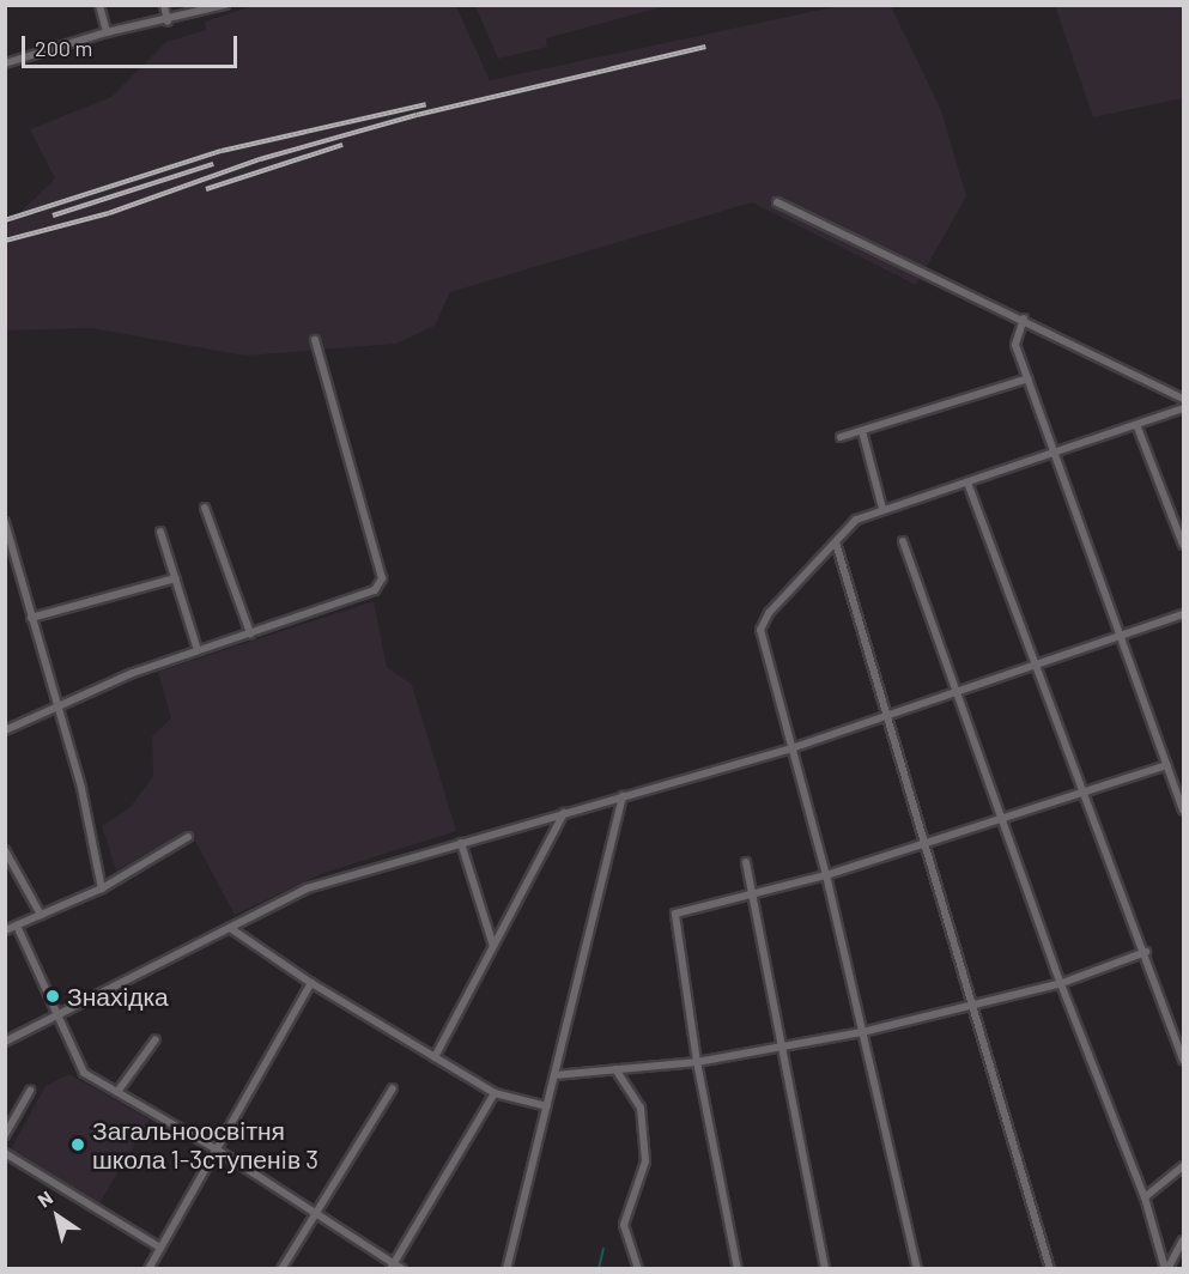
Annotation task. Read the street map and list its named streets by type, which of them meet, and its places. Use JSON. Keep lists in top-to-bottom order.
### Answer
{
  "places": ["Знахідка", "Загальноосвiтня школа 1-3ступенiв 3"],
  "scale_bar": "200 m",
  "north": "top left"
}
